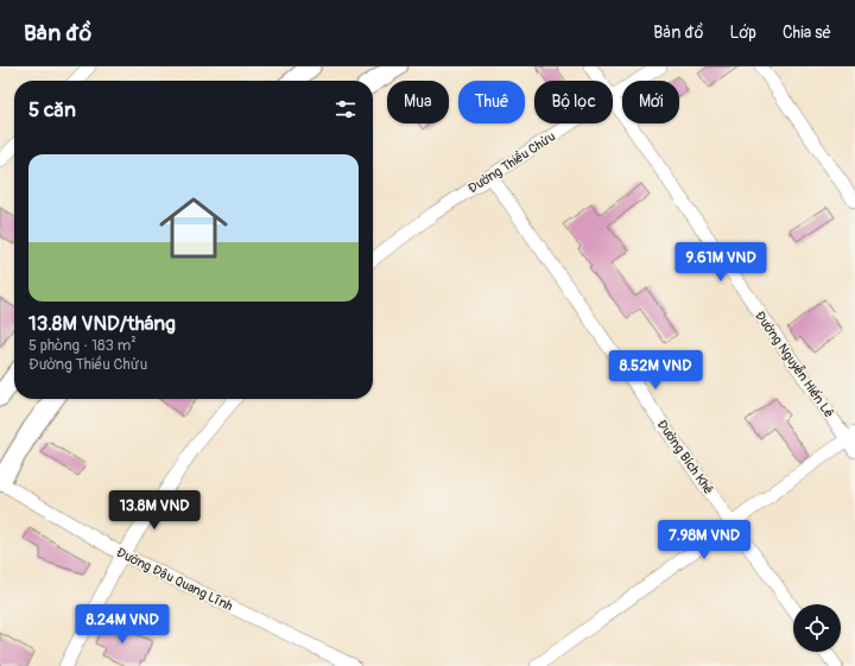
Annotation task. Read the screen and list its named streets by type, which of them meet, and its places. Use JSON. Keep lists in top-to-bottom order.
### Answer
{
  "streets": {
    "street": [
      "Đường Thiều Chửu",
      "Đường Nguyễn Hiến Lê",
      "Đường Bích Khê",
      "Đường Đậu Quang Lĩnh"
    ]
  },
  "crossings": [
    ["Đường Thiều Chửu", "Đường Bích Khê"]
  ],
  "page": {
    "header": "Bản đồ",
    "nav": ["Bản đồ", "Lớp", "Chia sẻ"],
    "chip": [
      "Mua",
      "Thuê",
      "Bộ lọc",
      "Mới"
    ],
    "heading": "5 căn",
    "list": [
      {
        "name": "13.8M VND/tháng",
        "note": "5 phòng · 183 m² · Đường Thiều Chửu"
      }
    ],
    "price": [
      "9.61M VND",
      "8.52M VND",
      "13.8M VND",
      "7.98M VND",
      "8.24M VND"
    ]
  }
}
